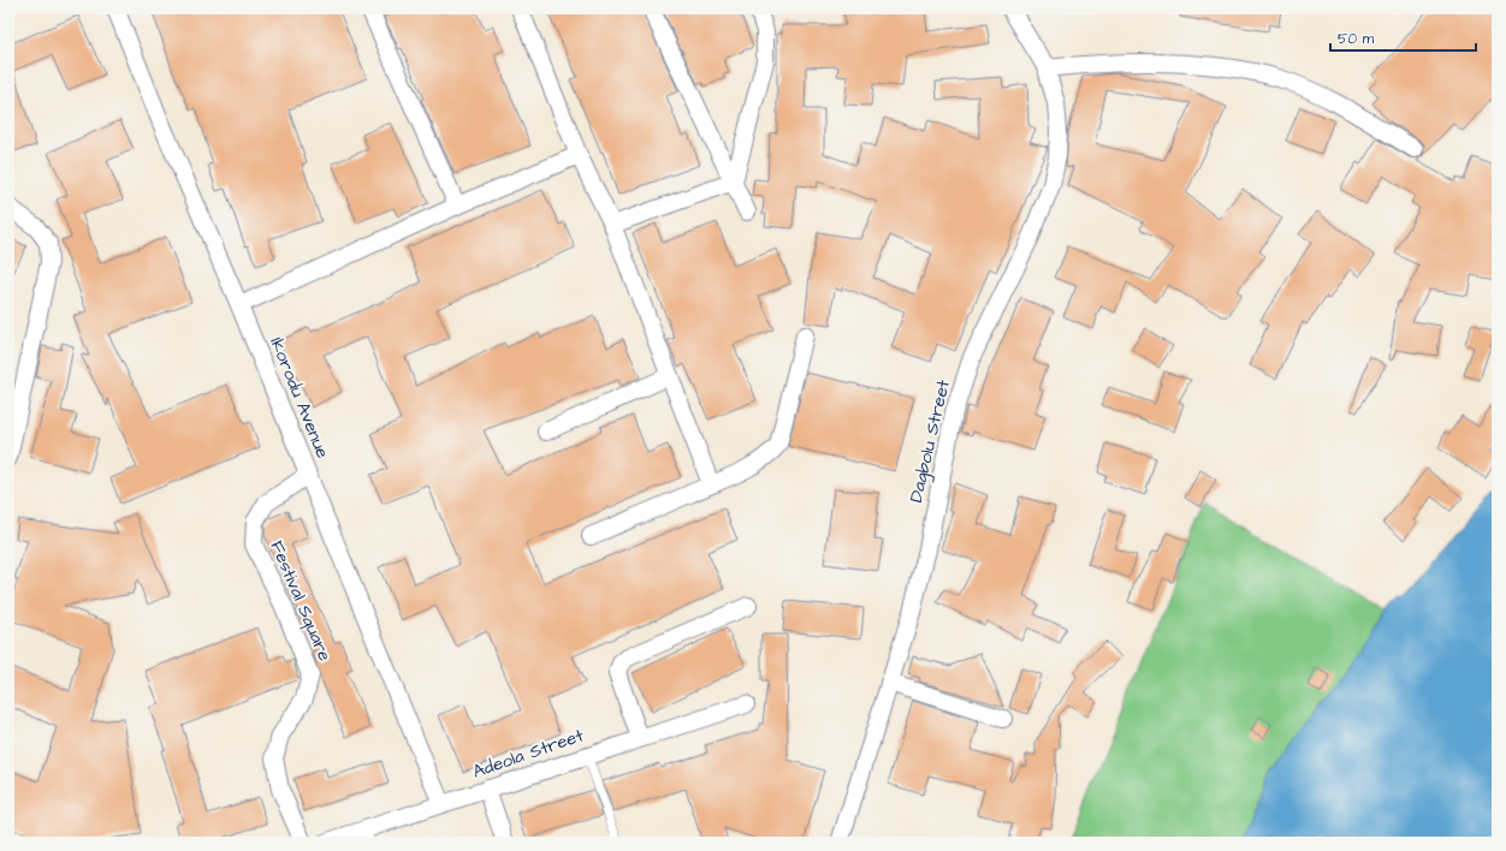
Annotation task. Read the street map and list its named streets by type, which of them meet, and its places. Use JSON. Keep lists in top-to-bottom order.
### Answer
{
  "streets": {
    "street": [
      "Ikorodu Avenue",
      "Dagbolu Street",
      "Festival Square",
      "Adeola Street"
    ]
  },
  "crossings": [
    ["Ikorodu Avenue", "Festival Square"],
    ["Ikorodu Avenue", "Adeola Street"]
  ],
  "scale_bar": "50 m"
}
